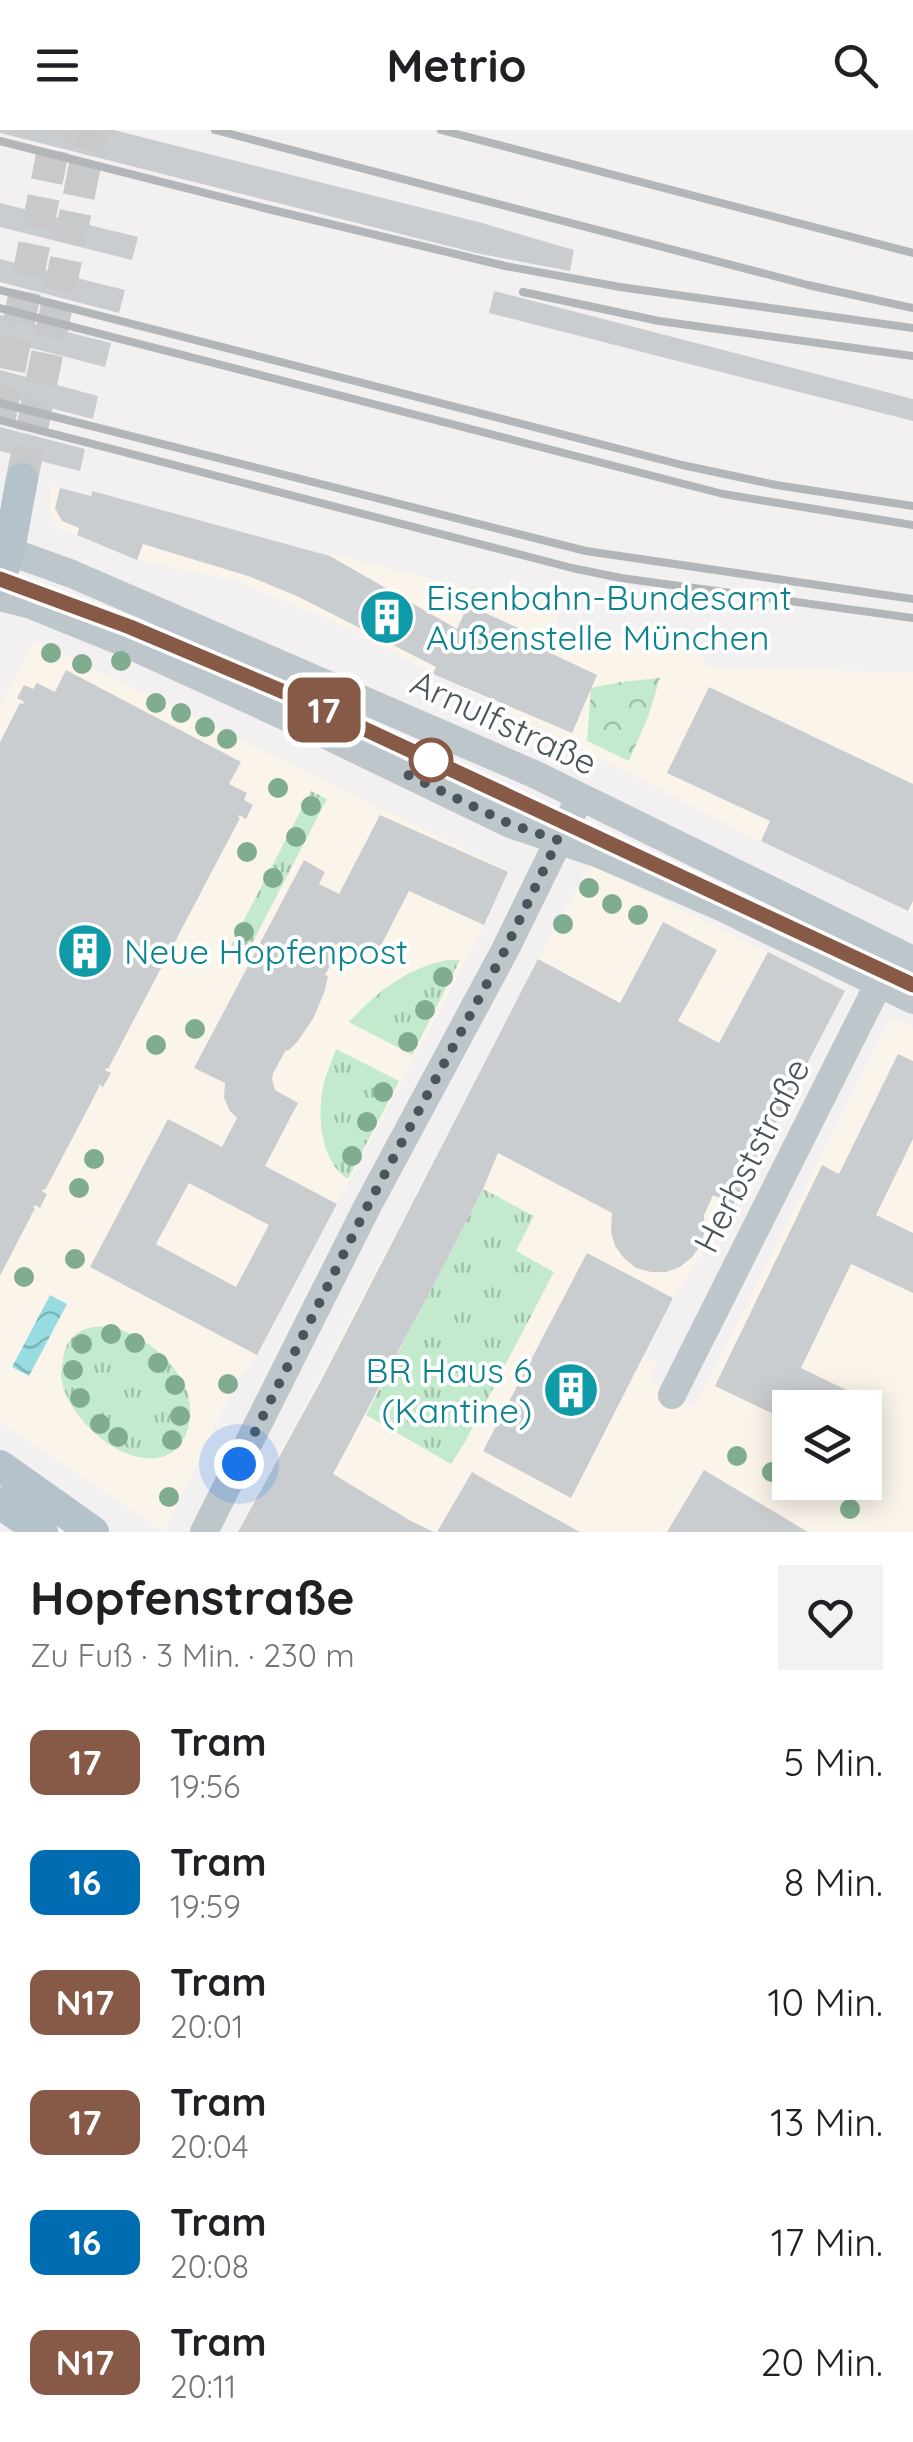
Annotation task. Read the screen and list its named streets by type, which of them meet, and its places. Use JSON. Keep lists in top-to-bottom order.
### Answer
{
  "streets": {
    "street": ["Arnulfstraße", "Herbststraße"]
  },
  "crossings": [
    ["Arnulfstraße", "Herbststraße"]
  ],
  "places": {
    "building": ["Eisenbahn-Bundesamt Außenstelle München", "Neue Hopfenpost", "BR Haus 6 (Kantine)"]
  },
  "lines": ["tram line 17"],
  "page": {
    "header": "Metrio",
    "on_map": "17",
    "heading": ["Hopfenstraße", "Zu Fuß · 3 Min. · 230 m"],
    "list": [
      {
        "mark": "17",
        "name": "Tram",
        "note": "19:56",
        "value": "5 Min."
      },
      {
        "mark": "16",
        "name": "Tram",
        "note": "19:59",
        "value": "8 Min."
      },
      {
        "mark": "N17",
        "name": "Tram",
        "note": "20:01",
        "value": "10 Min."
      },
      {
        "mark": "17",
        "name": "Tram",
        "note": "20:04",
        "value": "13 Min."
      },
      {
        "mark": "16",
        "name": "Tram",
        "note": "20:08",
        "value": "17 Min."
      },
      {
        "mark": "N17",
        "name": "Tram",
        "note": "20:11",
        "value": "20 Min."
      }
    ]
  }
}
